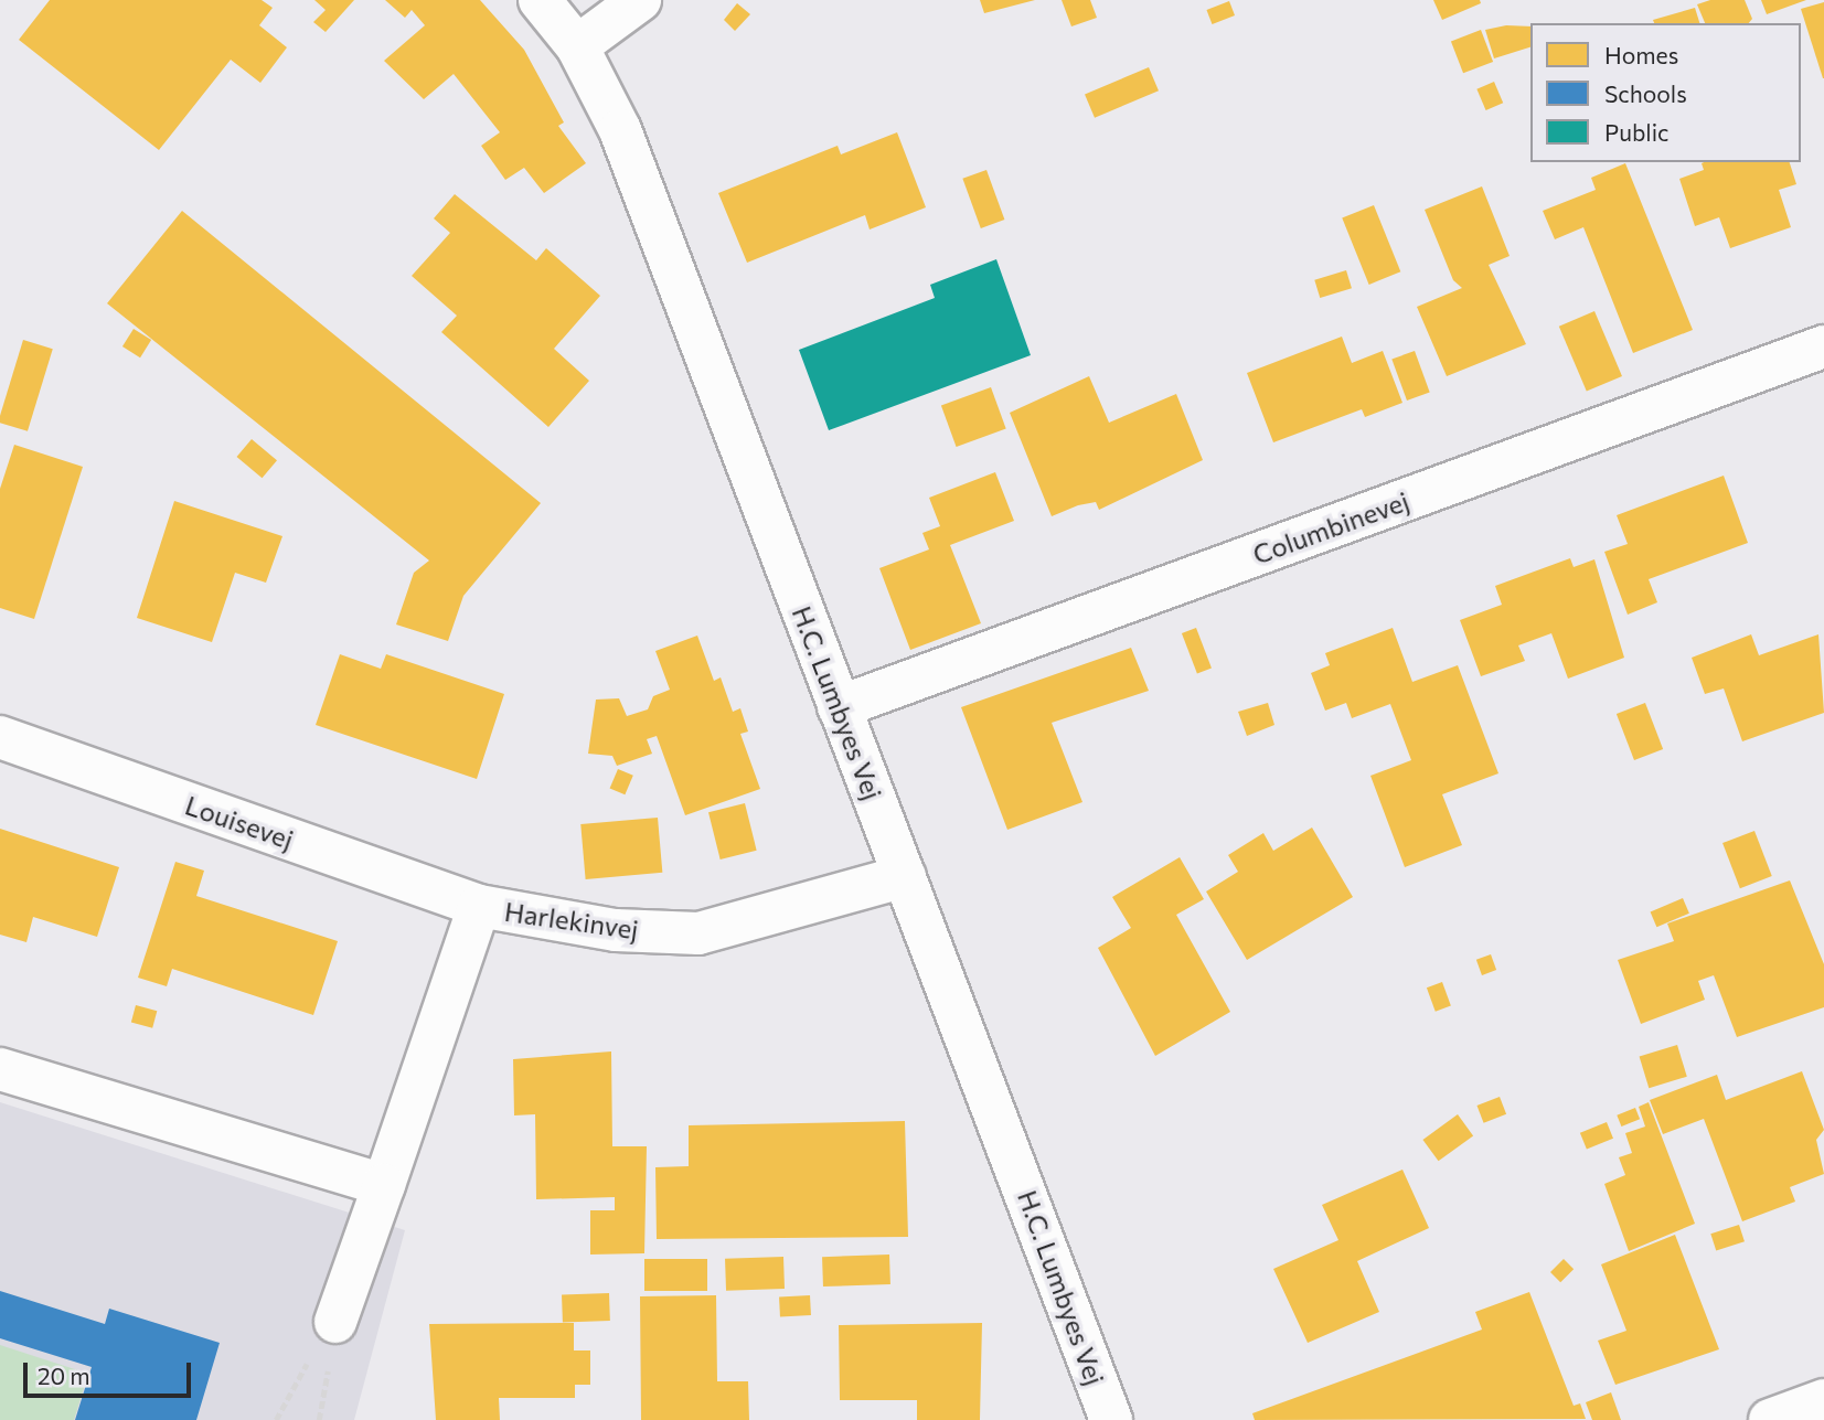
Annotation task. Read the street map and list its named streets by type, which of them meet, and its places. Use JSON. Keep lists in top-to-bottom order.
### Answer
{
  "streets": {
    "street": [
      "Columbinevej",
      "H.C. Lumbyes Vej",
      "Louisevej",
      "Harlekinvej"
    ]
  },
  "crossings": [
    ["Columbinevej", "H.C. Lumbyes Vej"],
    ["H.C. Lumbyes Vej", "Harlekinvej"],
    ["Louisevej", "Harlekinvej"]
  ],
  "legend": ["Homes", "Schools", "Public"],
  "scale_bar": "20 m"
}
